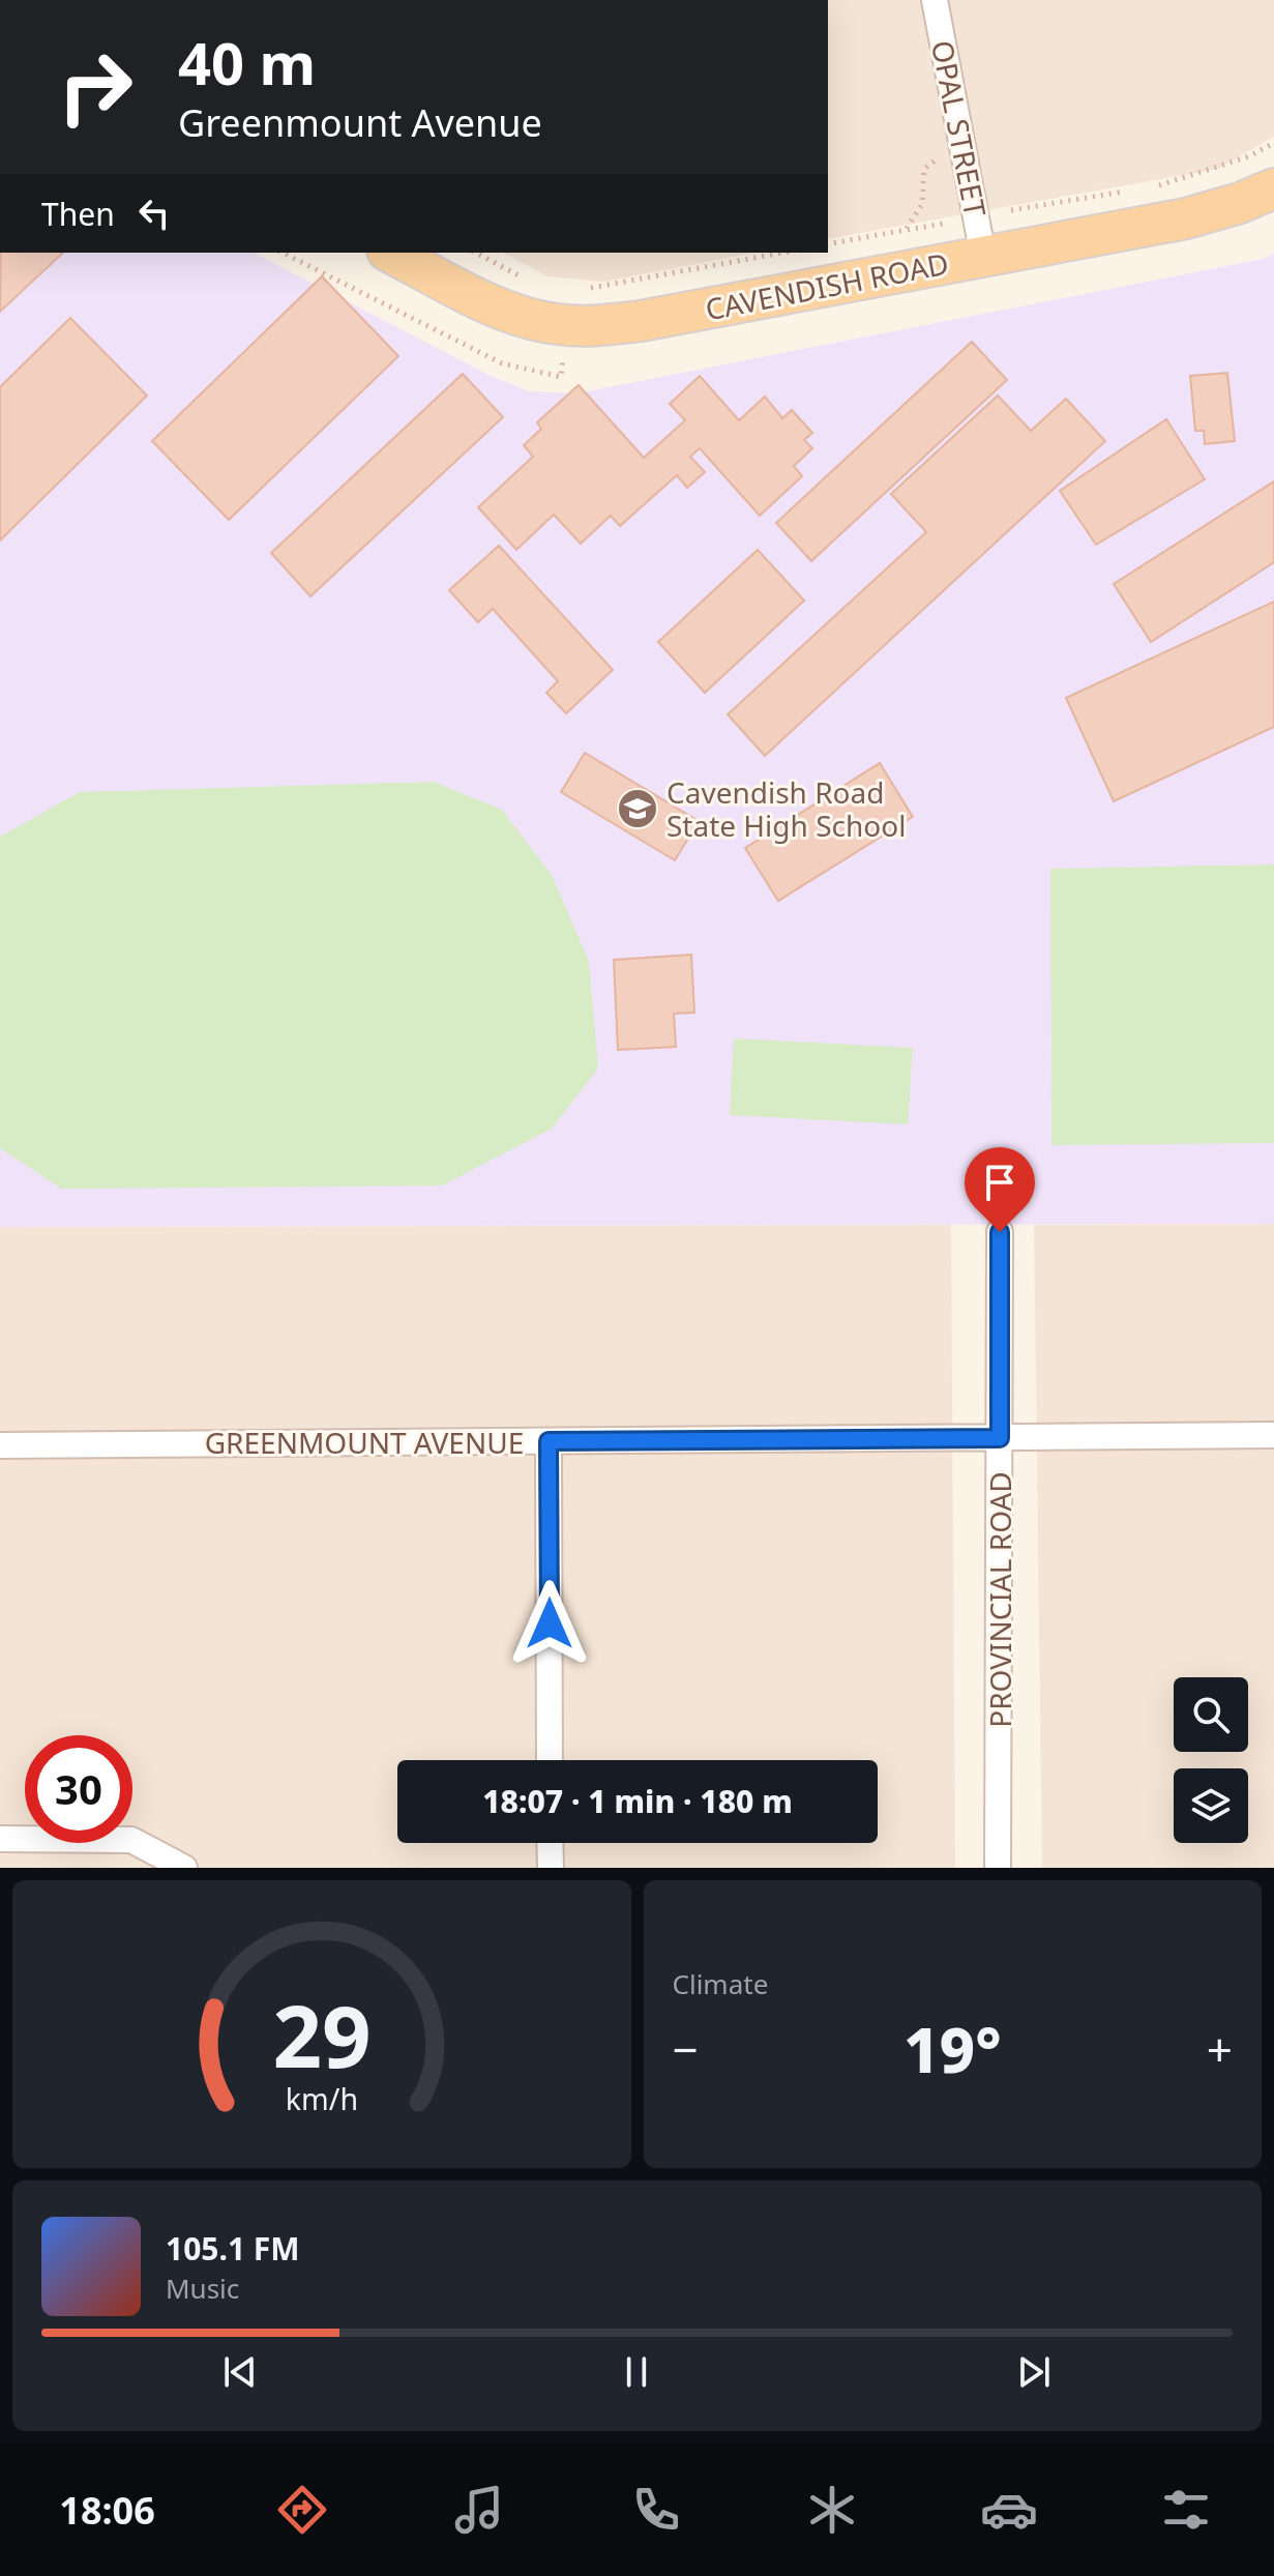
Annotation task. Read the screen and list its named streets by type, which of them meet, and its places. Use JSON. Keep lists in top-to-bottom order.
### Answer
{
  "streets": {
    "main road": ["CAVENDISH ROAD"],
    "street": ["OPAL STREET", "GREENMOUNT AVENUE", "PROVINCIAL ROAD"]
  },
  "crossings": [
    ["OPAL STREET", "CAVENDISH ROAD"],
    ["GREENMOUNT AVENUE", "PROVINCIAL ROAD"]
  ],
  "places": {
    "school or university": ["Cavendish Road State High School"]
  },
  "page": {
    "turn": ["40 m", "Greenmount Avenue"],
    "then": "Then",
    "limit": "30",
    "trip": "18:07 · 1 min · 180 m",
    "tile": "Climate",
    "heat": ["−", "19°", "+"],
    "song": ["105.1 FM", "Music"],
    "tabs": "18:06",
    "gauge": ["29", "km/h"]
  }
}
